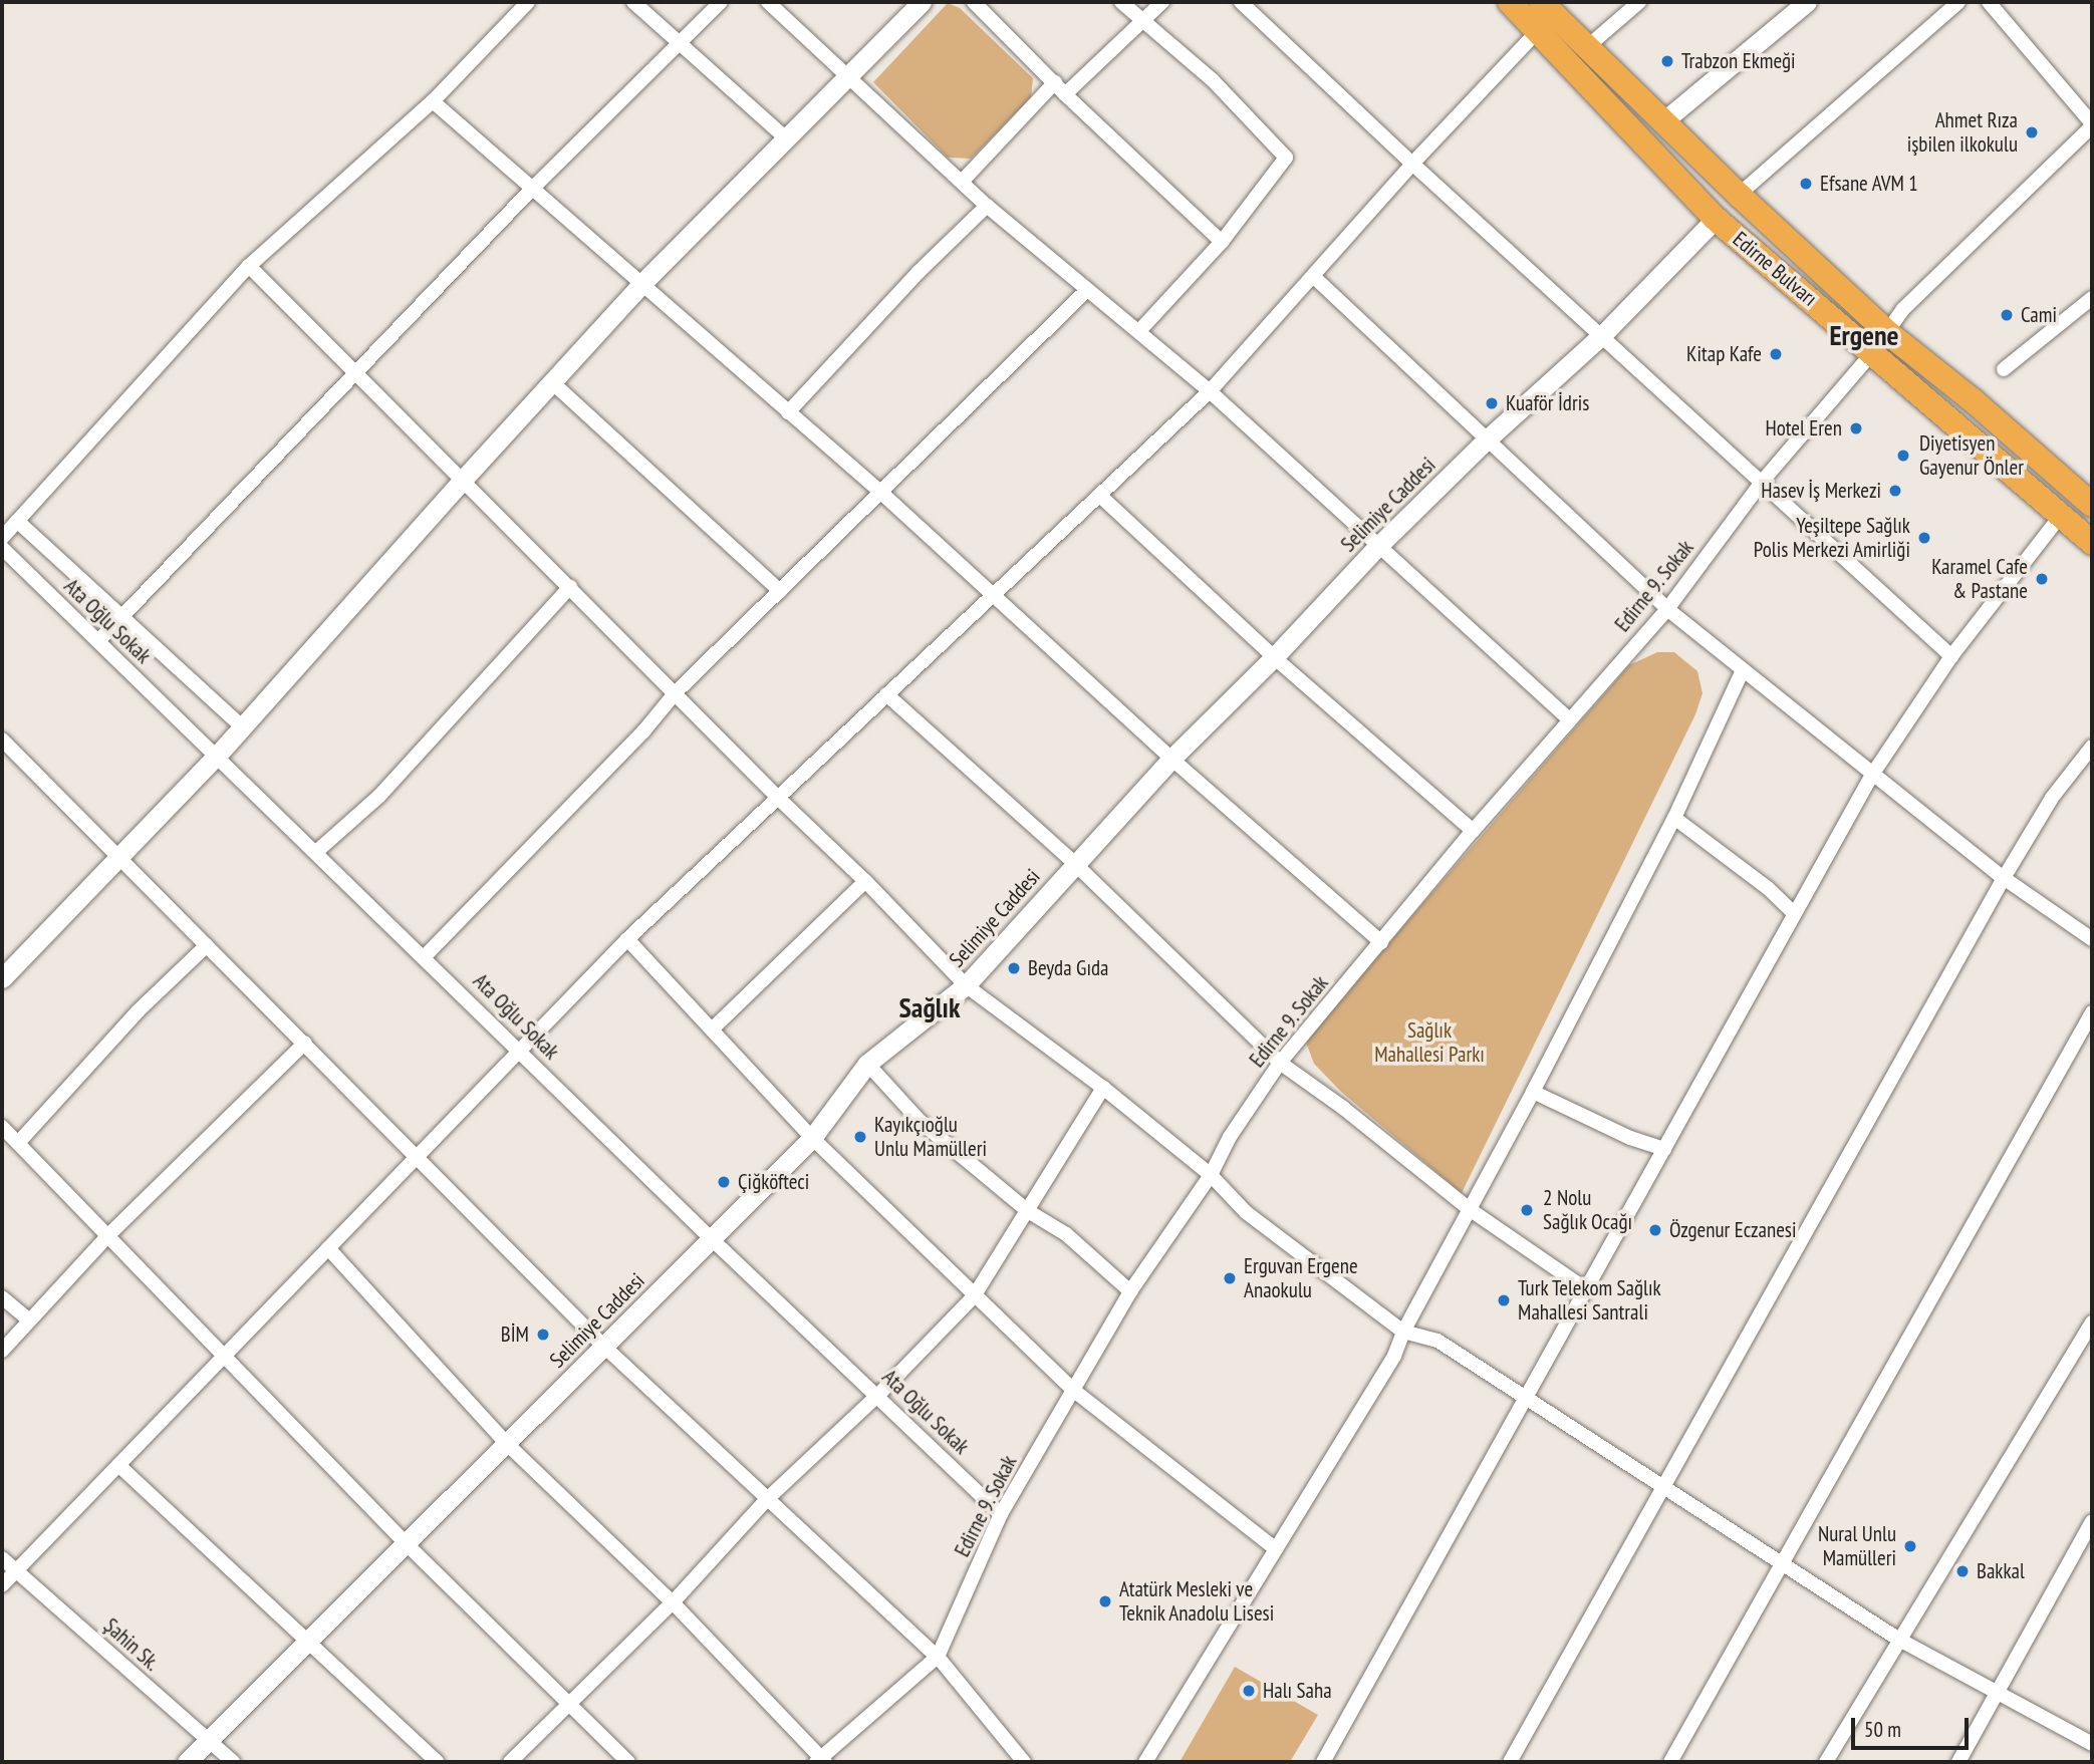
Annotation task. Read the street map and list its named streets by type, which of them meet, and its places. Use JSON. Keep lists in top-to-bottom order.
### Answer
{
  "streets": {
    "highway": ["Edirne Bulvarı"],
    "street": [
      "Selimiye Caddesi",
      "Edirne 9. Sokak",
      "Ata Oğlu Sokak",
      "Şahin Sk."
    ]
  },
  "crossings": [
    ["Edirne Bulvarı", "Selimiye Caddesi"],
    ["Edirne Bulvarı", "Edirne 9. Sokak"],
    ["Selimiye Caddesi", "Ata Oğlu Sokak"],
    ["Selimiye Caddesi", "Şahin Sk."],
    ["Edirne 9. Sokak", "Ata Oğlu Sokak"]
  ],
  "districts": ["Ergene", "Sağlık"],
  "parks": ["Sağlık Mahallesi Parkı"],
  "places": [
    "Trabzon Ekmeği",
    "Ahmet Rıza işbilen ilkokulu",
    "Efsane AVM 1",
    "Cami",
    "Kitap Kafe",
    "Kuaför İdris",
    "Hotel Eren",
    "Diyetisyen Gayenur Önler",
    "Hasev İş Merkezi",
    "Yeşiltepe Sağlık Polis Merkezi Amirliği",
    "Karamel Cafe & Pastane",
    "Beyda Gıda",
    "Kayıkçıoğlu Unlu Mamülleri",
    "Çiğköfteci",
    "2 Nolu Sağlık Ocağı",
    "Özgenur Eczanesi",
    "Erguvan Ergene Anaokulu",
    "Turk Telekom Sağlık Mahallesi Santrali",
    "BİM",
    "Nural Unlu Mamülleri",
    "Bakkal",
    "Atatürk Mesleki ve Teknik Anadolu Lisesi",
    "Halı Saha"
  ],
  "scale_bar": "50 m"
}
